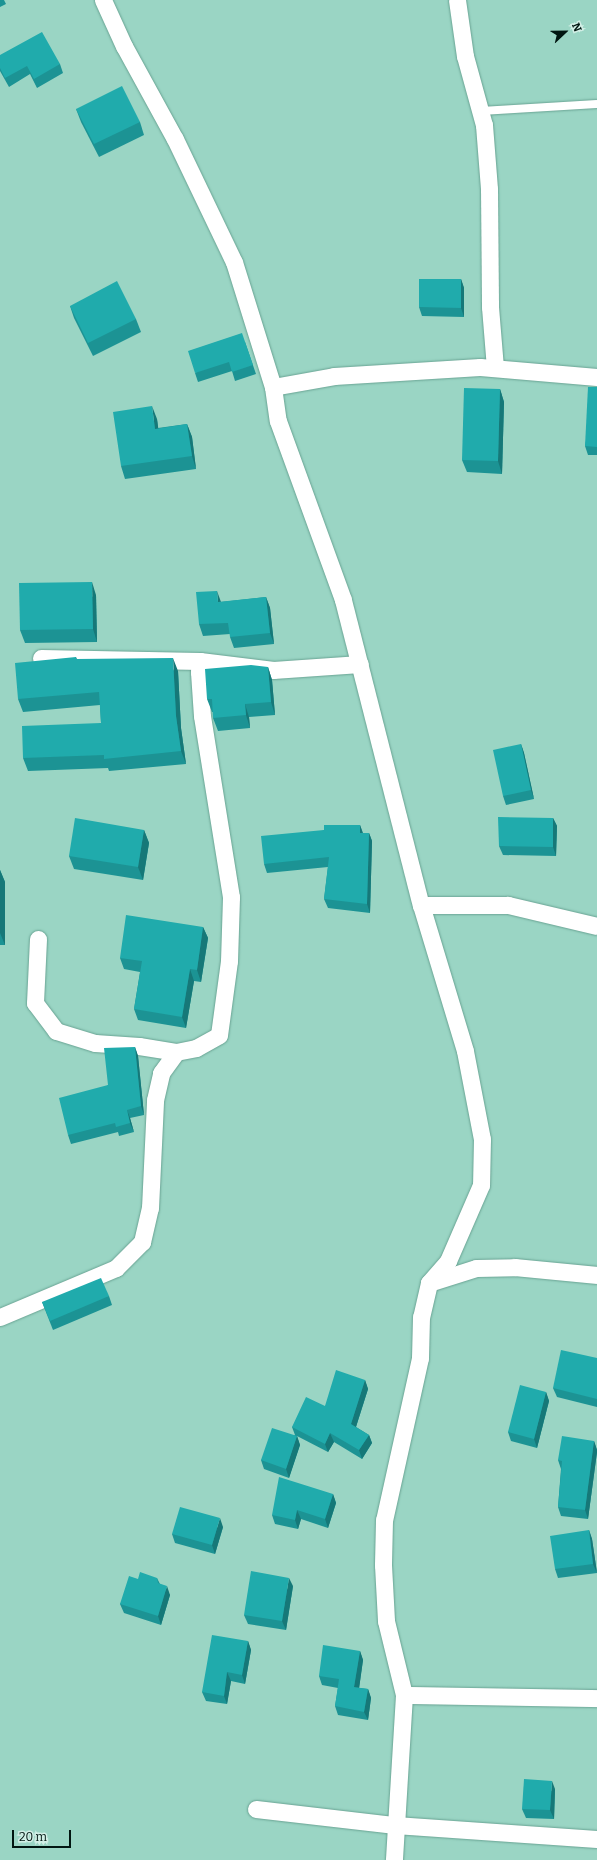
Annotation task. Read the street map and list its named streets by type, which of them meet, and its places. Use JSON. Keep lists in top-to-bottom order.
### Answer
{
  "scale_bar": "20 m",
  "north": "right"
}
